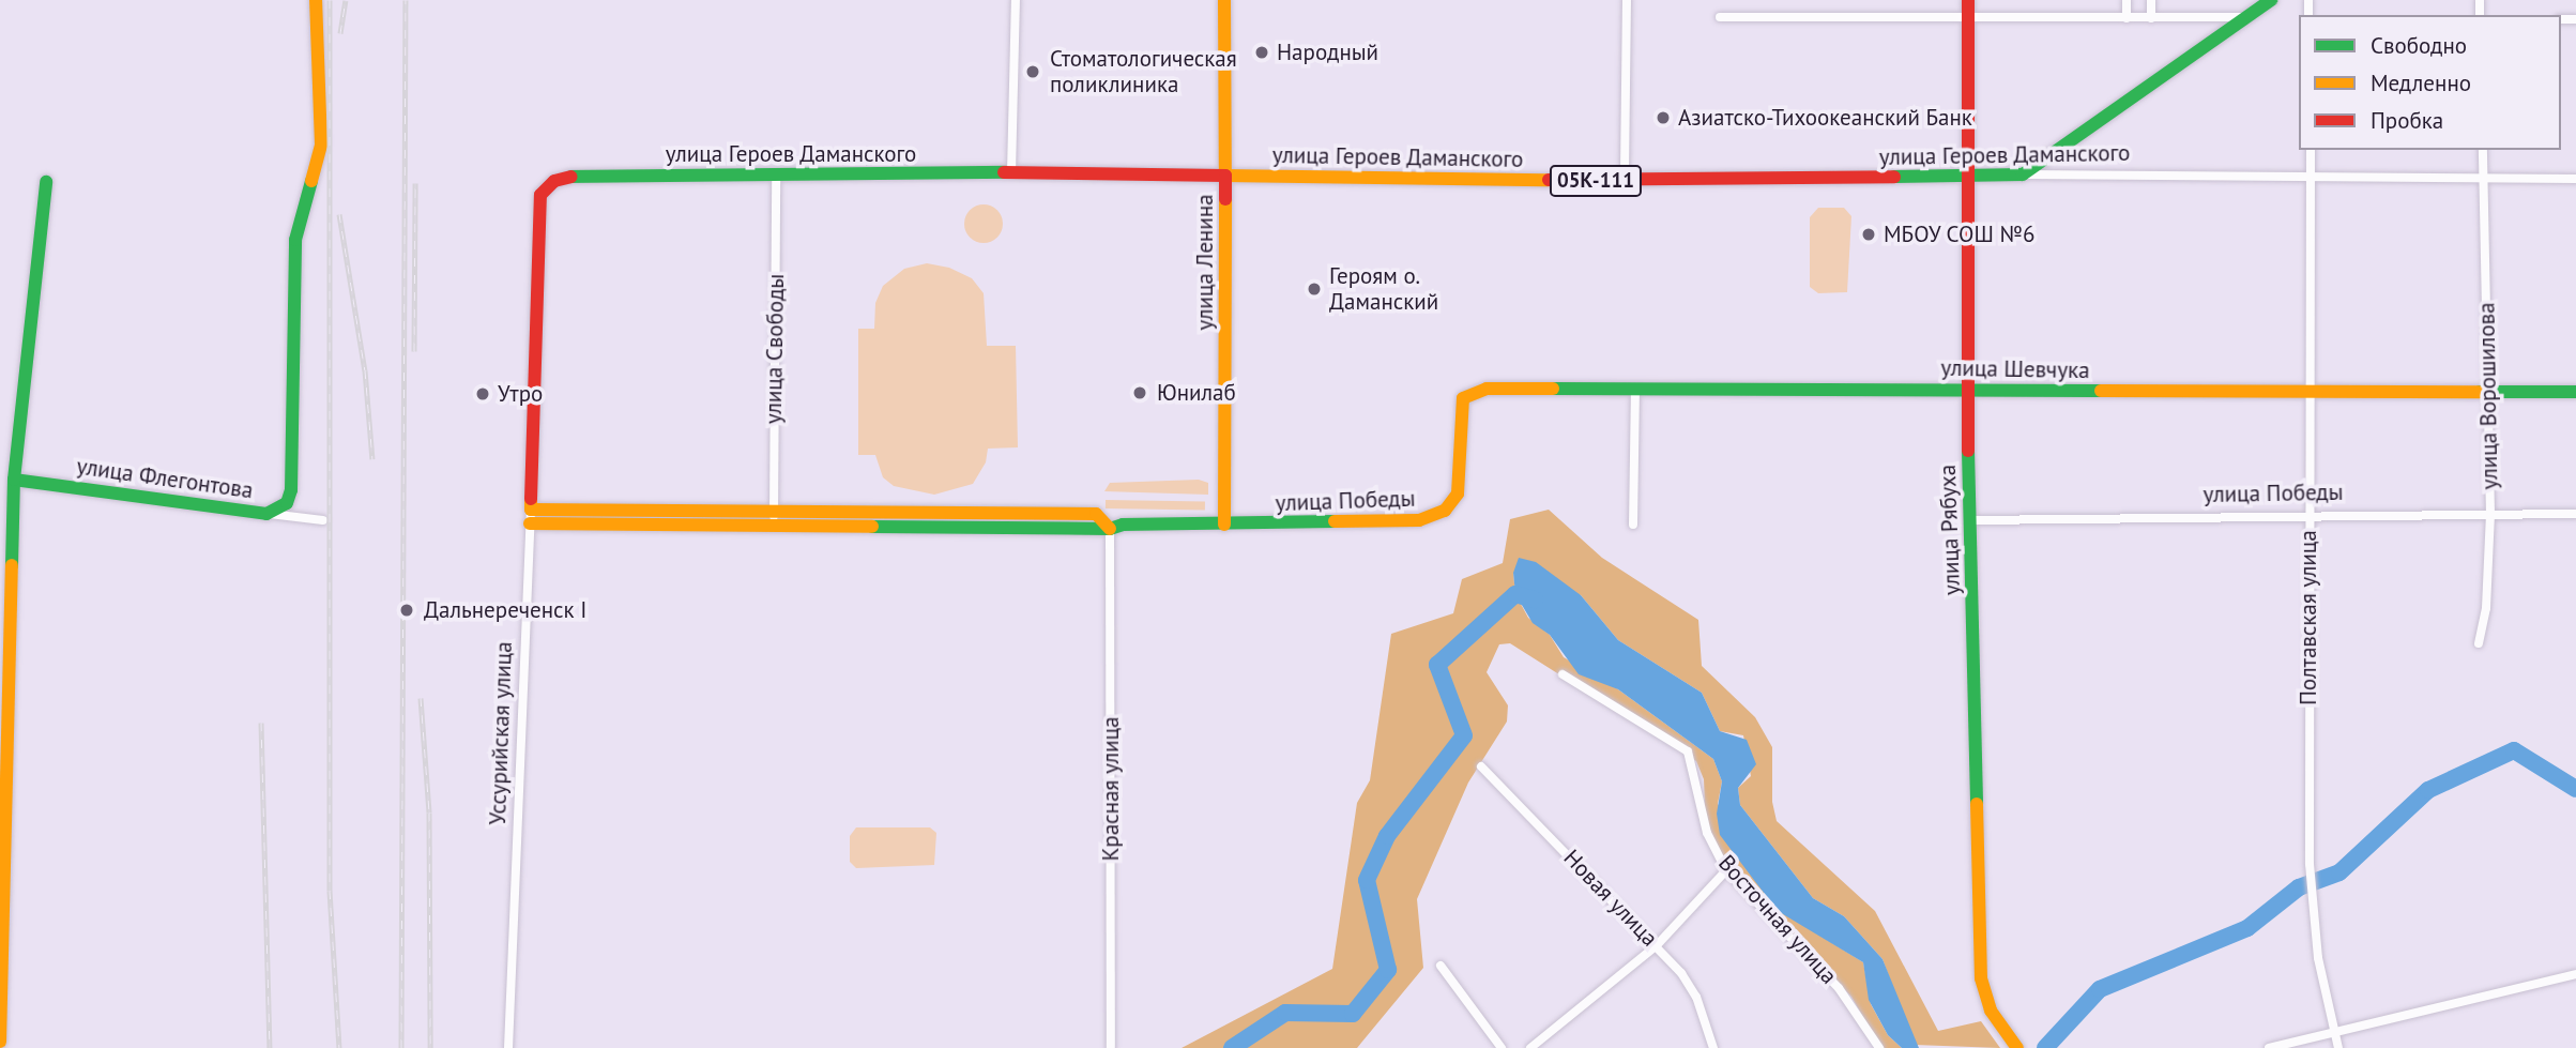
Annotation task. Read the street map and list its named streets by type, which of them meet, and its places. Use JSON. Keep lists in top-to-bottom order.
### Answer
{
  "streets": {
    "main road": [
      "улица Героев Даманского",
      "05К-111",
      "улица Ленина",
      "улица Шевчука",
      "улица Флегонтова",
      "улица Победы",
      "улица Рябуха",
      "Уссурийская улица"
    ],
    "street": [
      "улица Свободы",
      "улица Ворошилова",
      "Полтавская улица",
      "Красная улица",
      "Новая улица",
      "Восточная улица"
    ]
  },
  "crossings": [
    ["улица Героев Даманского", "улица Ленина"],
    ["улица Героев Даманского", "улица Свободы"],
    ["улица Героев Даманского", "улица Ворошилова"],
    ["улица Героев Даманского", "улица Рябуха"],
    ["улица Героев Даманского", "Полтавская улица"],
    ["улица Героев Даманского", "Уссурийская улица"],
    ["улица Ленина", "улица Победы"],
    ["улица Свободы", "улица Победы"],
    ["улица Шевчука", "улица Ворошилова"],
    ["улица Шевчука", "улица Победы"],
    ["улица Шевчука", "улица Рябуха"],
    ["улица Шевчука", "Полтавская улица"],
    ["улица Ворошилова", "улица Победы"],
    ["улица Победы", "улица Рябуха"],
    ["улица Победы", "Полтавская улица"],
    ["улица Победы", "Уссурийская улица"],
    ["улица Победы", "Красная улица"]
  ],
  "places": [
    "Народный",
    "Стоматологическая поликлиника",
    "Азиатско-Тихоокеанский Банк",
    "МБОУ СОШ №6",
    "Героям о. Даманский",
    "Юнилаб",
    "Утро",
    "Дальнереченск I"
  ],
  "legend": ["Свободно", "Медленно", "Пробка"]
}
